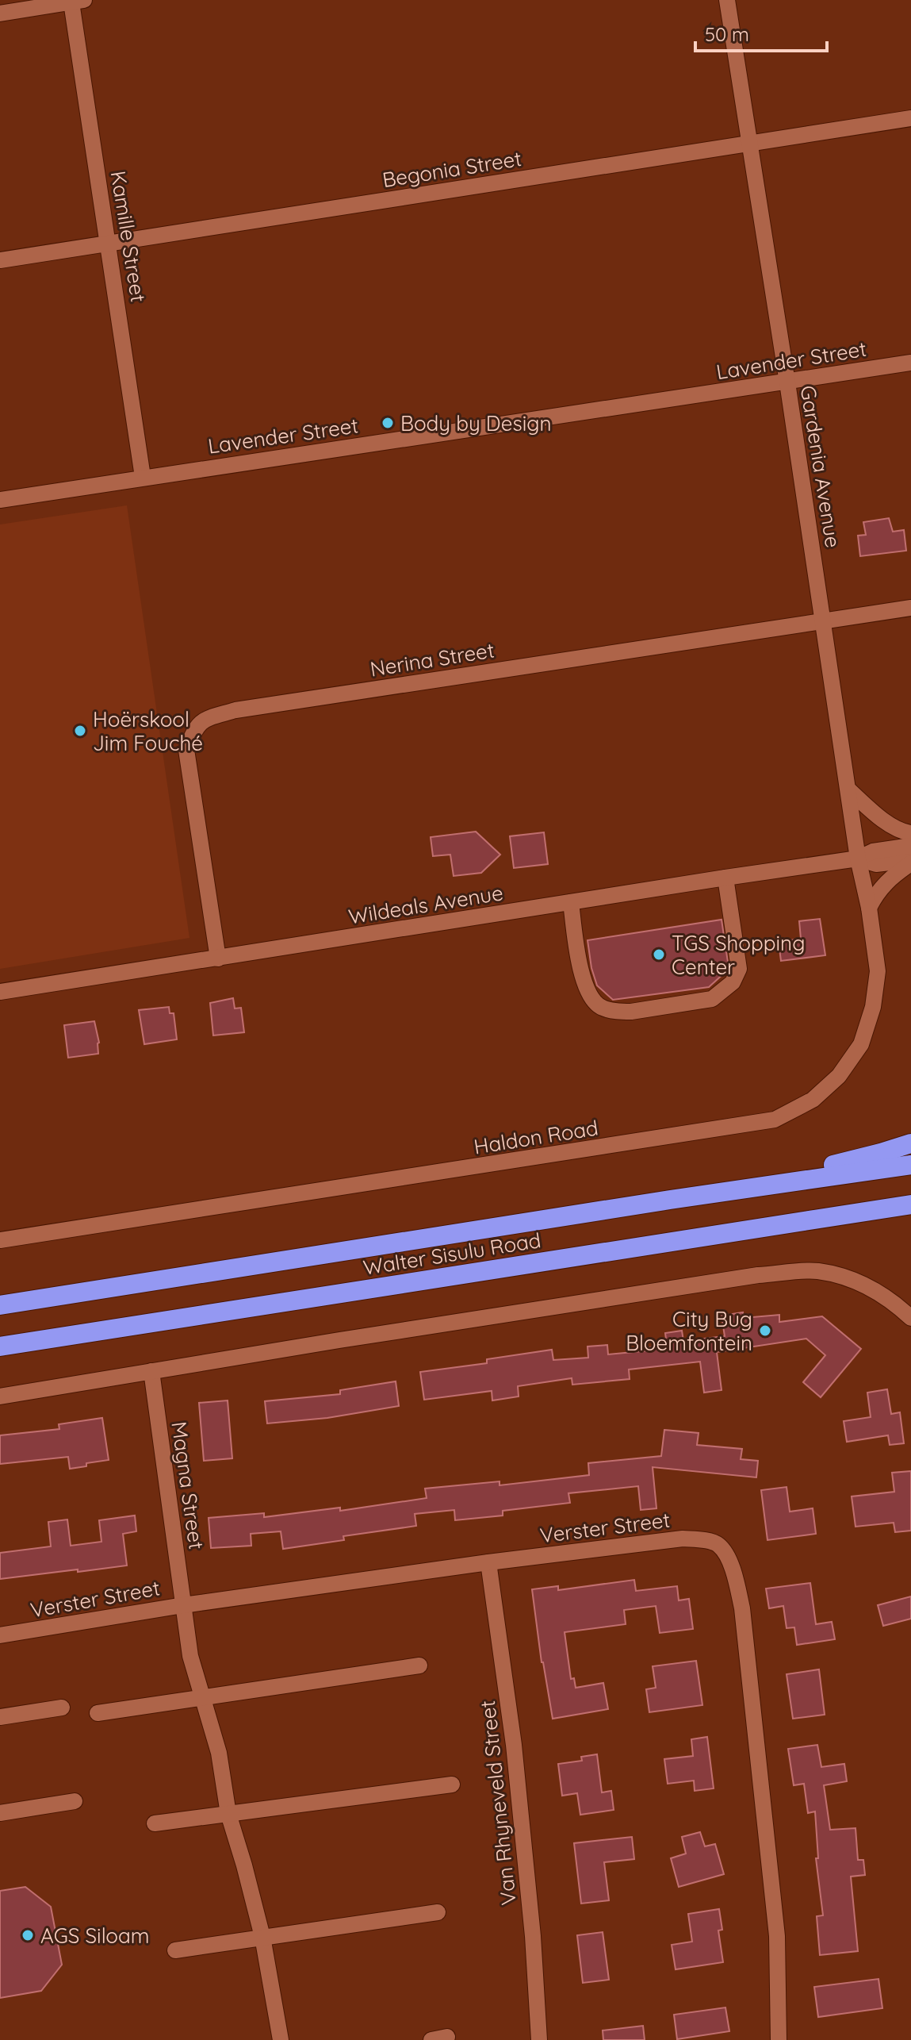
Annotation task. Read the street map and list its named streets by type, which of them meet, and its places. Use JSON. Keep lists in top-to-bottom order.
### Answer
{
  "streets": {
    "highway": ["Walter Sisulu Road"],
    "street": [
      "Begonia Street",
      "Kamille Street",
      "Lavender Street",
      "Gardenia Avenue",
      "Nerina Street",
      "Wildeals Avenue",
      "Haldon Road",
      "Magna Street",
      "Verster Street",
      "Van Rhyneveld Street"
    ]
  },
  "crossings": [
    ["Begonia Street", "Kamille Street"],
    ["Begonia Street", "Gardenia Avenue"],
    ["Kamille Street", "Lavender Street"],
    ["Lavender Street", "Gardenia Avenue"],
    ["Gardenia Avenue", "Nerina Street"],
    ["Gardenia Avenue", "Wildeals Avenue"],
    ["Gardenia Avenue", "Haldon Road"],
    ["Nerina Street", "Wildeals Avenue"],
    ["Wildeals Avenue", "Haldon Road"],
    ["Magna Street", "Verster Street"],
    ["Verster Street", "Van Rhyneveld Street"]
  ],
  "places": [
    "Body by Design",
    "Hoërskool Jim Fouché",
    "TGS Shopping Center",
    "City Bug Bloemfontein",
    "AGS Siloam"
  ],
  "scale_bar": "50 m"
}
